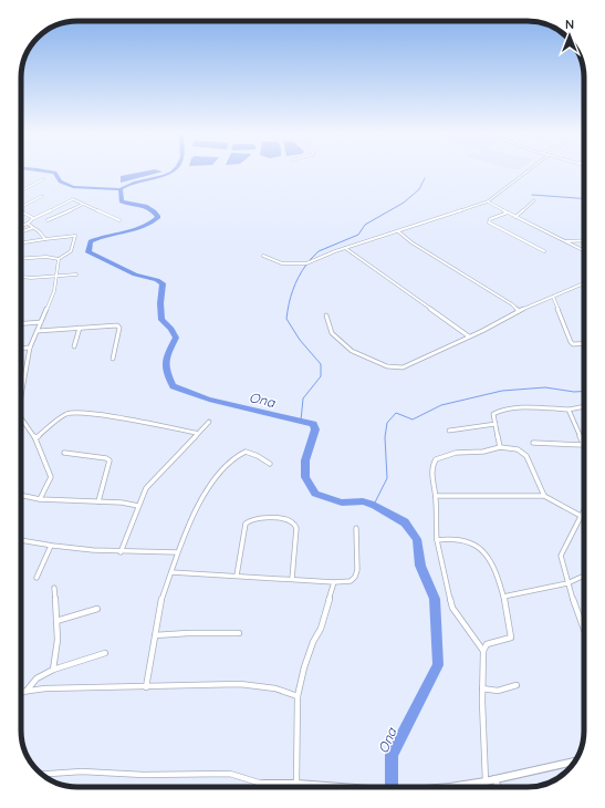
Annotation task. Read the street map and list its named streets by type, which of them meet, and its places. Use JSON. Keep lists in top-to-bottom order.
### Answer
{
  "water": ["Ona"],
  "north": "top"
}
